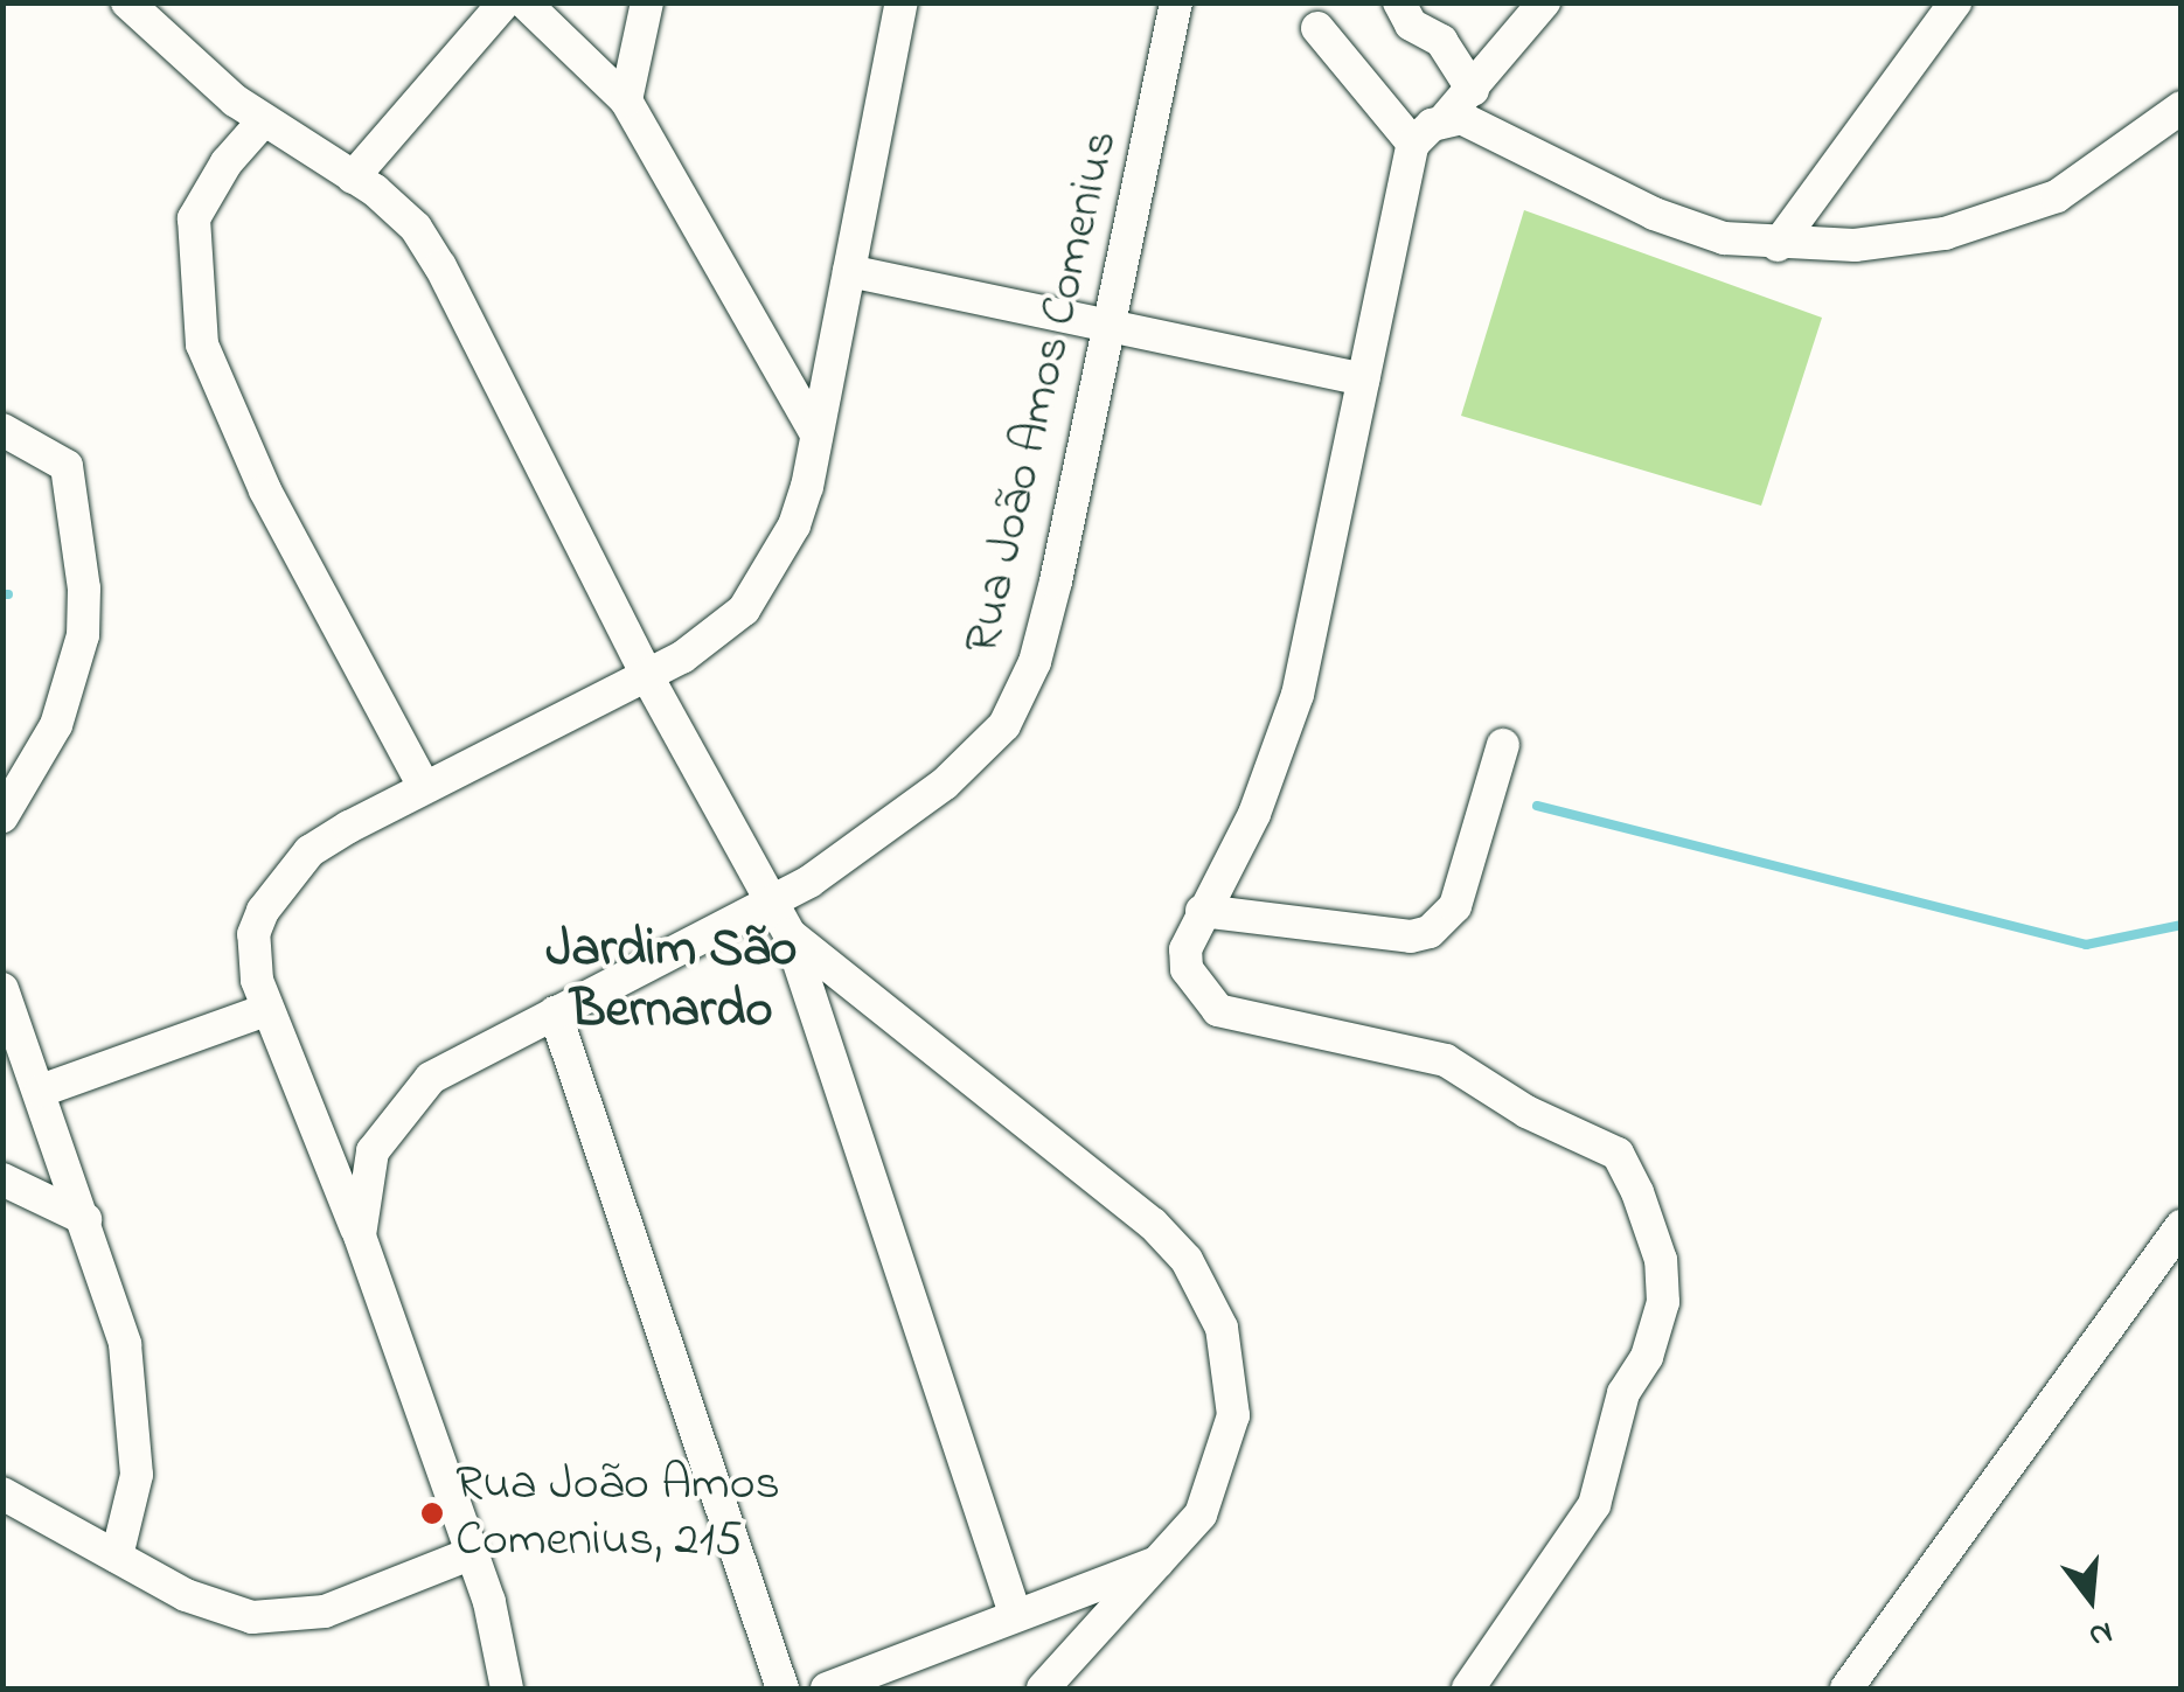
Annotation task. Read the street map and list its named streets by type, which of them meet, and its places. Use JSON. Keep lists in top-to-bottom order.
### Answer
{
  "streets": {
    "street": ["Rua João Amos Comenius"]
  },
  "districts": ["Jardim São Bernardo"],
  "places": ["Rua João Amos Comenius, 215"],
  "north": "bottom"
}
